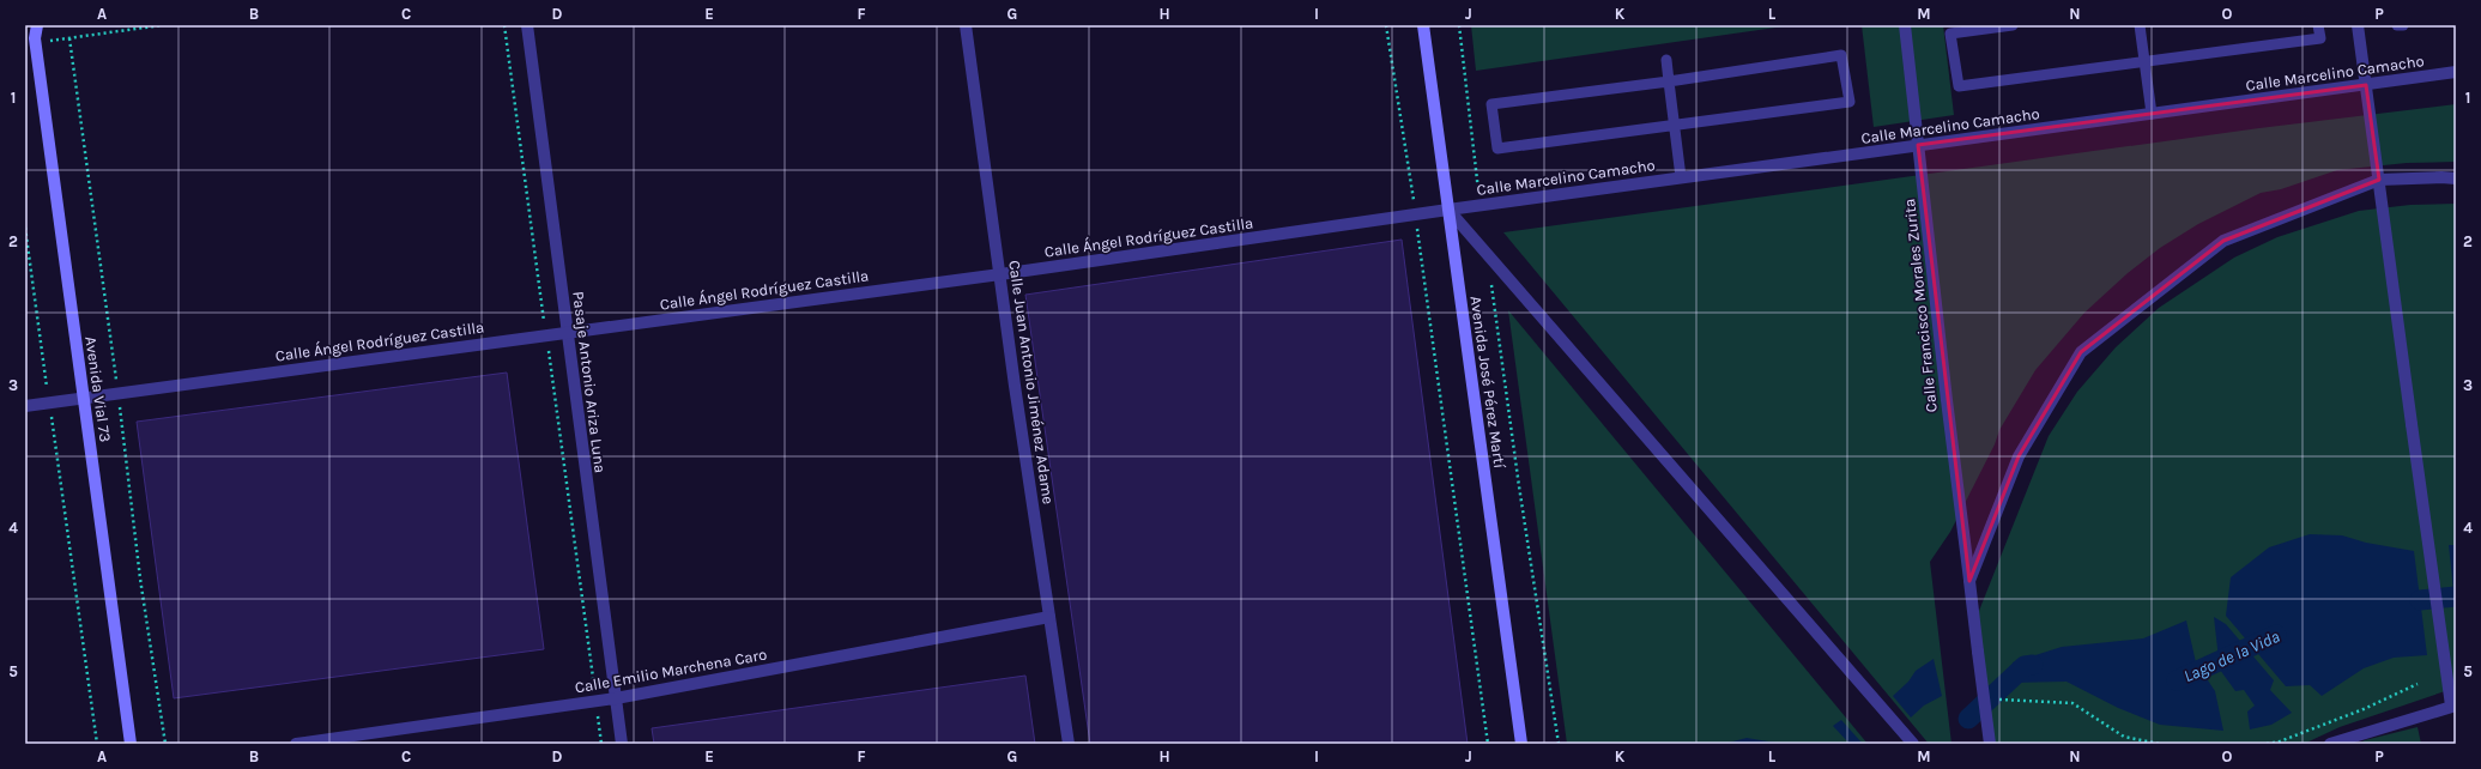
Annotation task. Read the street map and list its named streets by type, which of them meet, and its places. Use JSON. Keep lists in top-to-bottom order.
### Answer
{
  "streets": {
    "street": [
      "Calle Marcelino Camacho",
      "Calle Ángel Rodríguez Castilla",
      "Calle Francisco Morales Zurita",
      "Pasaje Antonio Ariza Luna",
      "Calle Juan Antonio Jiménez Adame",
      "Avenida José Pérez Martí",
      "Avenida Vial 73",
      "Calle Emilio Marchena Caro"
    ]
  },
  "crossings": [
    ["Calle Marcelino Camacho", "Calle Ángel Rodríguez Castilla"],
    ["Calle Marcelino Camacho", "Calle Francisco Morales Zurita"],
    ["Calle Marcelino Camacho", "Avenida José Pérez Martí"],
    ["Calle Ángel Rodríguez Castilla", "Pasaje Antonio Ariza Luna"],
    ["Calle Ángel Rodríguez Castilla", "Calle Juan Antonio Jiménez Adame"],
    ["Calle Ángel Rodríguez Castilla", "Avenida José Pérez Martí"],
    ["Calle Ángel Rodríguez Castilla", "Avenida Vial 73"],
    ["Pasaje Antonio Ariza Luna", "Calle Emilio Marchena Caro"],
    ["Calle Juan Antonio Jiménez Adame", "Calle Emilio Marchena Caro"]
  ],
  "water": ["Lago de la Vida"],
  "grid": {
    "columns": [
      "A",
      "B",
      "C",
      "D",
      "E",
      "F",
      "G",
      "H",
      "I",
      "J",
      "K",
      "L",
      "M",
      "N",
      "O",
      "P"
    ],
    "rows": [
      "1",
      "2",
      "3",
      "4",
      "5"
    ]
  }
}
